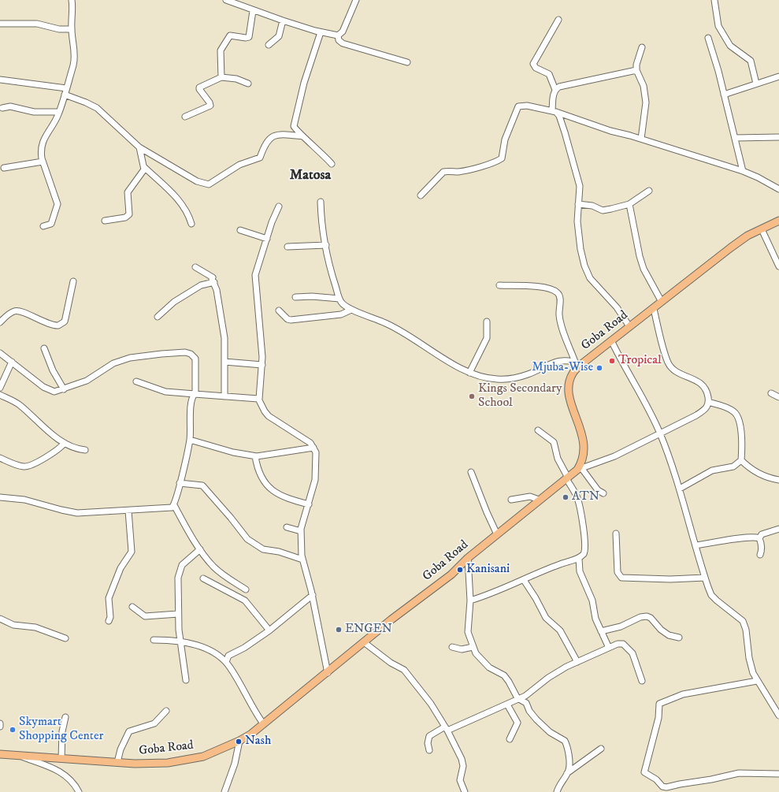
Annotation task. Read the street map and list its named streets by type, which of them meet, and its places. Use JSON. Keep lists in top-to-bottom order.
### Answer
{
  "streets": {
    "main road": ["Goba Road"]
  },
  "districts": ["Matosa"],
  "places": [
    "Tropical",
    "Mjuba-Wise",
    "Kings Secondary School",
    "ATN",
    "Kanisani",
    "ENGEN",
    "Skymart Shopping Center",
    "Nash"
  ]
}
